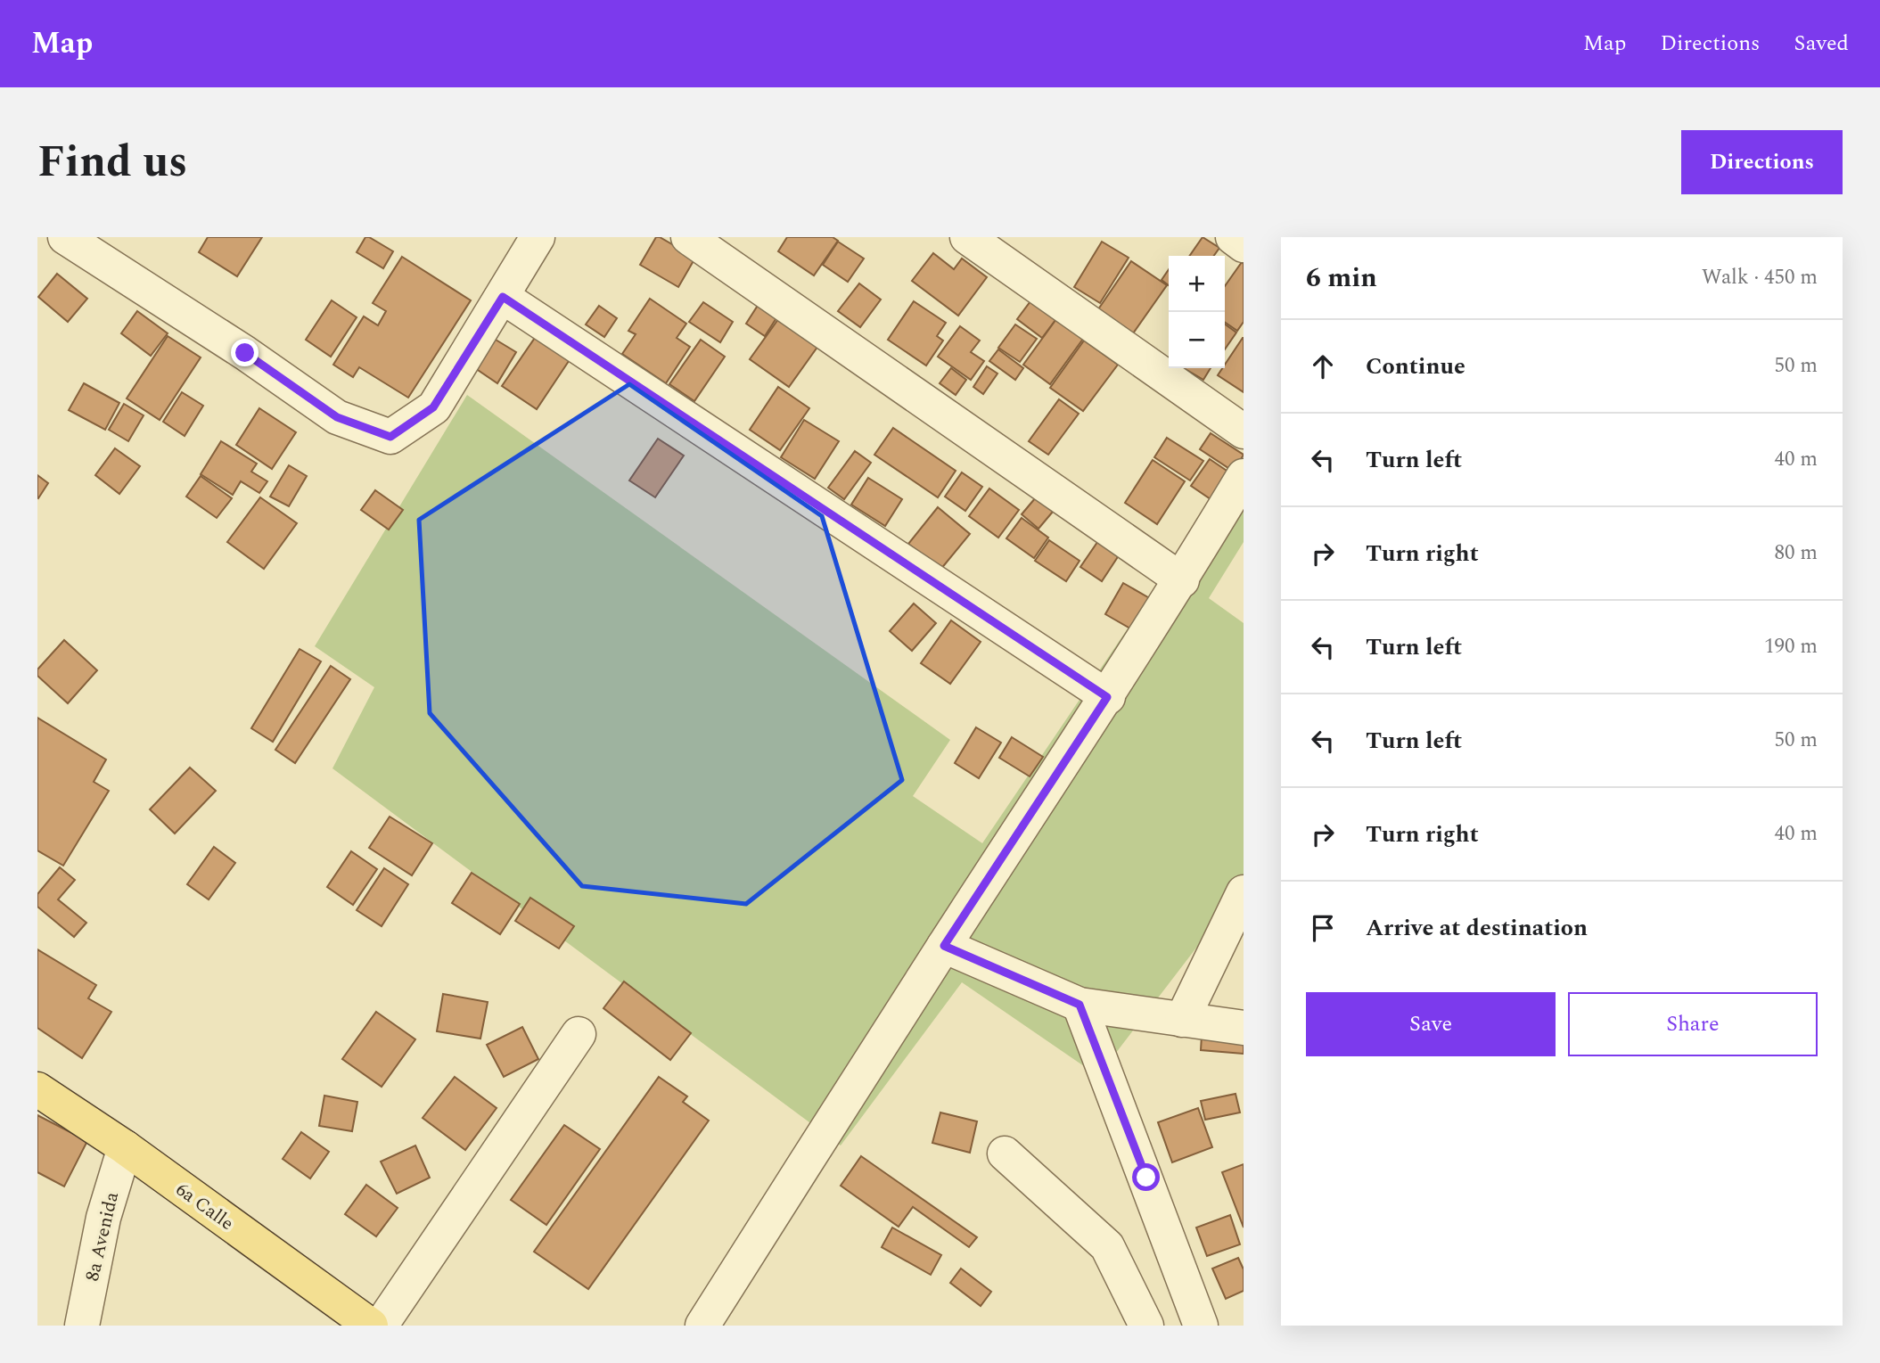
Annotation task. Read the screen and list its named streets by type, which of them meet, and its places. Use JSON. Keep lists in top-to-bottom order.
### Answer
{
  "streets": {
    "main road": ["6a Calle"],
    "street": ["8a Avenida"]
  },
  "crossings": [
    ["6a Calle", "8a Avenida"]
  ],
  "page": {
    "header": "Map",
    "nav": ["Map", "Directions", "Saved"],
    "title": "Find us",
    "buttons": [
      "Directions",
      ["Save", "Share"]
    ],
    "heading": ["6 min", "Walk · 450 m"],
    "map_buttons": ["+", "−"],
    "list": [
      ["Continue", "50 m"],
      ["Turn left", "40 m"],
      ["Turn right", "80 m"],
      ["Turn left", "190 m"],
      ["Turn left", "50 m"],
      ["Turn right", "40 m"],
      "Arrive at destination"
    ]
  }
}
